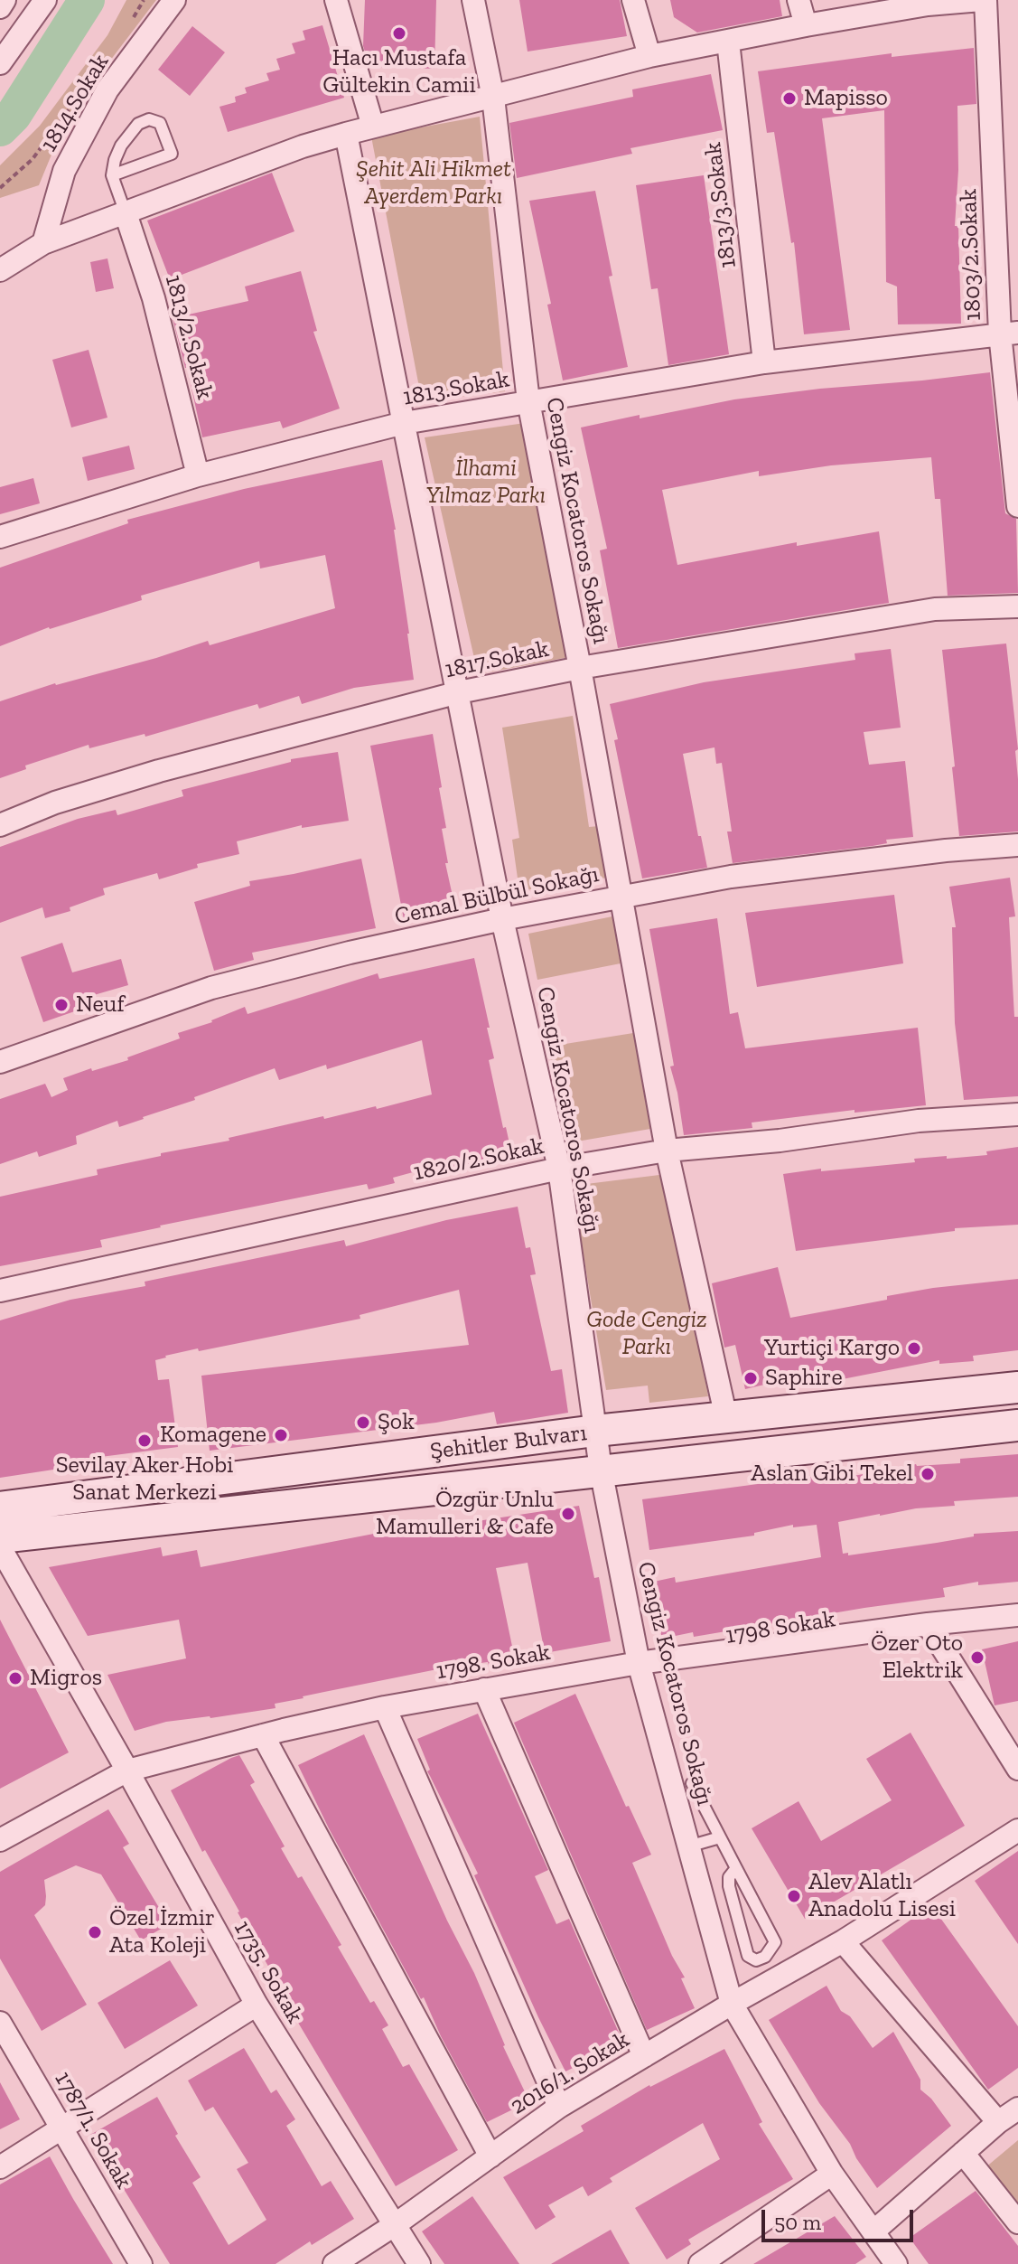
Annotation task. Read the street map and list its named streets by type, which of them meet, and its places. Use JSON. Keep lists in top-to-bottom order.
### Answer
{
  "streets": {
    "street": [
      "1814.Sokak",
      "1813/3.Sokak",
      "1803/2.Sokak",
      "1813/2.Sokak",
      "1813.Sokak",
      "Cengiz Kocatoros Sokağı",
      "1817.Sokak",
      "Cemal Bülbül Sokağı",
      "1820/2.Sokak",
      "Şehitler Bulvarı",
      "1798. Sokak",
      "1735. Sokak",
      "2016/1. Sokak",
      "1787/1. Sokak"
    ]
  },
  "crossings": [
    ["1813/3.Sokak", "1813.Sokak"],
    ["1803/2.Sokak", "1813.Sokak"],
    ["1813/2.Sokak", "1813.Sokak"],
    ["1813.Sokak", "Cengiz Kocatoros Sokağı"],
    ["Cengiz Kocatoros Sokağı", "1817.Sokak"],
    ["Cengiz Kocatoros Sokağı", "Cemal Bülbül Sokağı"],
    ["Cengiz Kocatoros Sokağı", "1820/2.Sokak"],
    ["Cengiz Kocatoros Sokağı", "Şehitler Bulvarı"],
    ["Cengiz Kocatoros Sokağı", "1798. Sokak"],
    ["Cengiz Kocatoros Sokağı", "2016/1. Sokak"],
    ["1798. Sokak", "1735. Sokak"],
    ["1735. Sokak", "2016/1. Sokak"]
  ],
  "parks": ["Şehit Ali Hikmet Ayerdem Parkı", "İlhami Yılmaz Parkı", "Gode Cengiz Parkı"],
  "places": [
    "Hacı Mustafa Gültekin Camii",
    "Mapisso",
    "Neuf",
    "Yurtiçi Kargo",
    "Saphire",
    "Şok",
    "Komagene",
    "Sevilay Aker Hobi Sanat Merkezi",
    "Aslan Gibi Tekel",
    "Özgür Unlu Mamulleri & Cafe",
    "Özer Oto Elektrik",
    "Migros",
    "Alev Alatlı Anadolu Lisesi",
    "Özel İzmir Ata Koleji"
  ],
  "scale_bar": "50 m"
}
